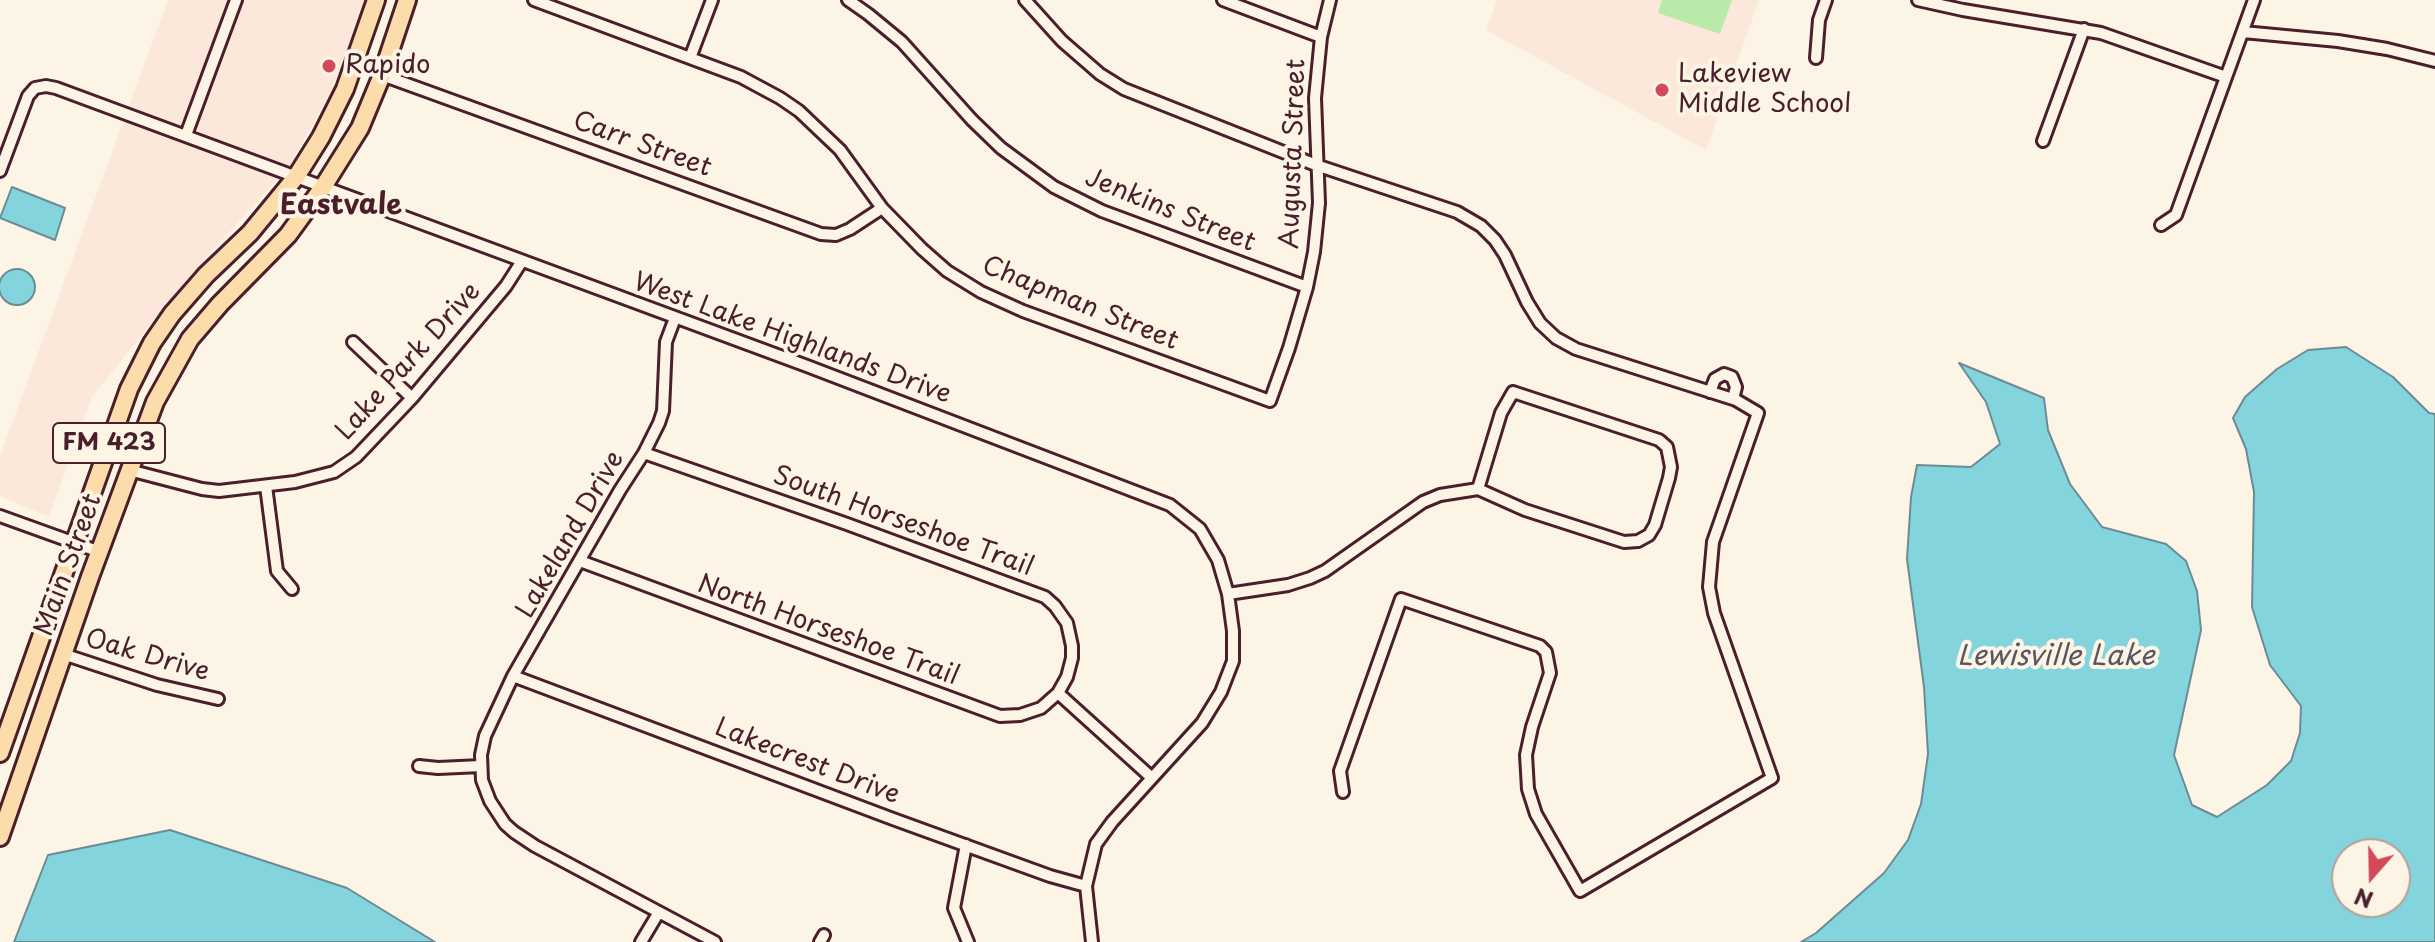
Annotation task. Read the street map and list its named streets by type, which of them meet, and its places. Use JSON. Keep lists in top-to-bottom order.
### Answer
{
  "streets": {
    "main road": ["FM 423", "Main Street"],
    "street": [
      "Carr Street",
      "Augusta Street",
      "Jenkins Street",
      "Chapman Street",
      "West Lake Highlands Drive",
      "Lake Park Drive",
      "South Horseshoe Trail",
      "Lakeland Drive",
      "North Horseshoe Trail",
      "Oak Drive",
      "Lakecrest Drive"
    ]
  },
  "crossings": [
    ["Carr Street", "Chapman Street"],
    ["Carr Street", "Main Street"],
    ["Augusta Street", "Jenkins Street"],
    ["Augusta Street", "Chapman Street"],
    ["West Lake Highlands Drive", "Lake Park Drive"],
    ["West Lake Highlands Drive", "Lakeland Drive"],
    ["West Lake Highlands Drive", "Main Street"],
    ["West Lake Highlands Drive", "Lakecrest Drive"],
    ["Lake Park Drive", "Main Street"],
    ["South Horseshoe Trail", "Lakeland Drive"],
    ["South Horseshoe Trail", "North Horseshoe Trail"],
    ["Lakeland Drive", "North Horseshoe Trail"],
    ["Lakeland Drive", "Lakecrest Drive"],
    ["Main Street", "Oak Drive"]
  ],
  "districts": ["Eastvale"],
  "water": ["Lewisville Lake"],
  "places": ["Rapido", "Lakeview Middle School"],
  "north": "bottom"
}
